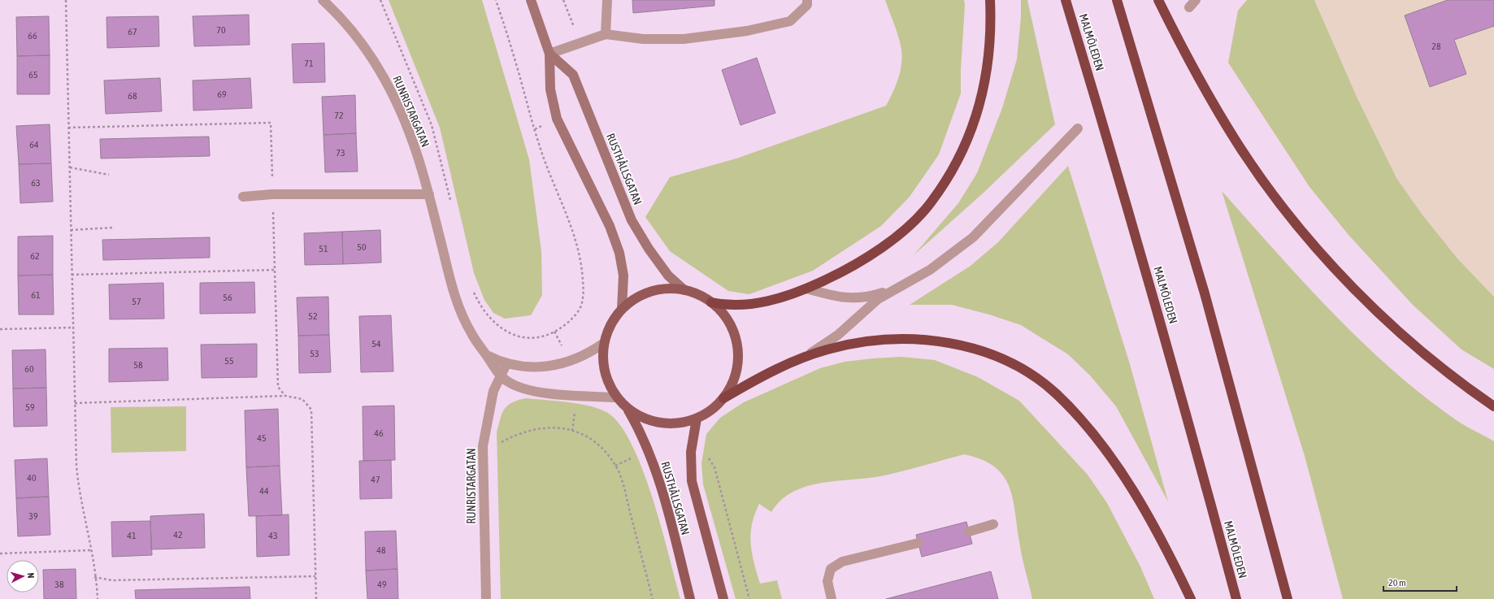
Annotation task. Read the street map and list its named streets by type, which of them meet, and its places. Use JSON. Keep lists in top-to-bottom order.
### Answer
{
  "streets": {
    "highway": ["MALMÖLEDEN"],
    "main road": ["RUSTHÅLLSGATAN"],
    "street": ["RUNRISTARGATAN"]
  },
  "house_numbers": [
    "70",
    "67",
    "66",
    "28",
    "71",
    "65",
    "69",
    "68",
    "72",
    "64",
    "73",
    "63",
    "50",
    "51",
    "62",
    "61",
    "56",
    "57",
    "52",
    "54",
    "53",
    "55",
    "58",
    "60",
    "59",
    "46",
    "45",
    "40",
    "47",
    "44",
    "39",
    "42",
    "41",
    "43",
    "48",
    "38",
    "49"
  ],
  "scale_bar": "20 m",
  "north": "right"
}
